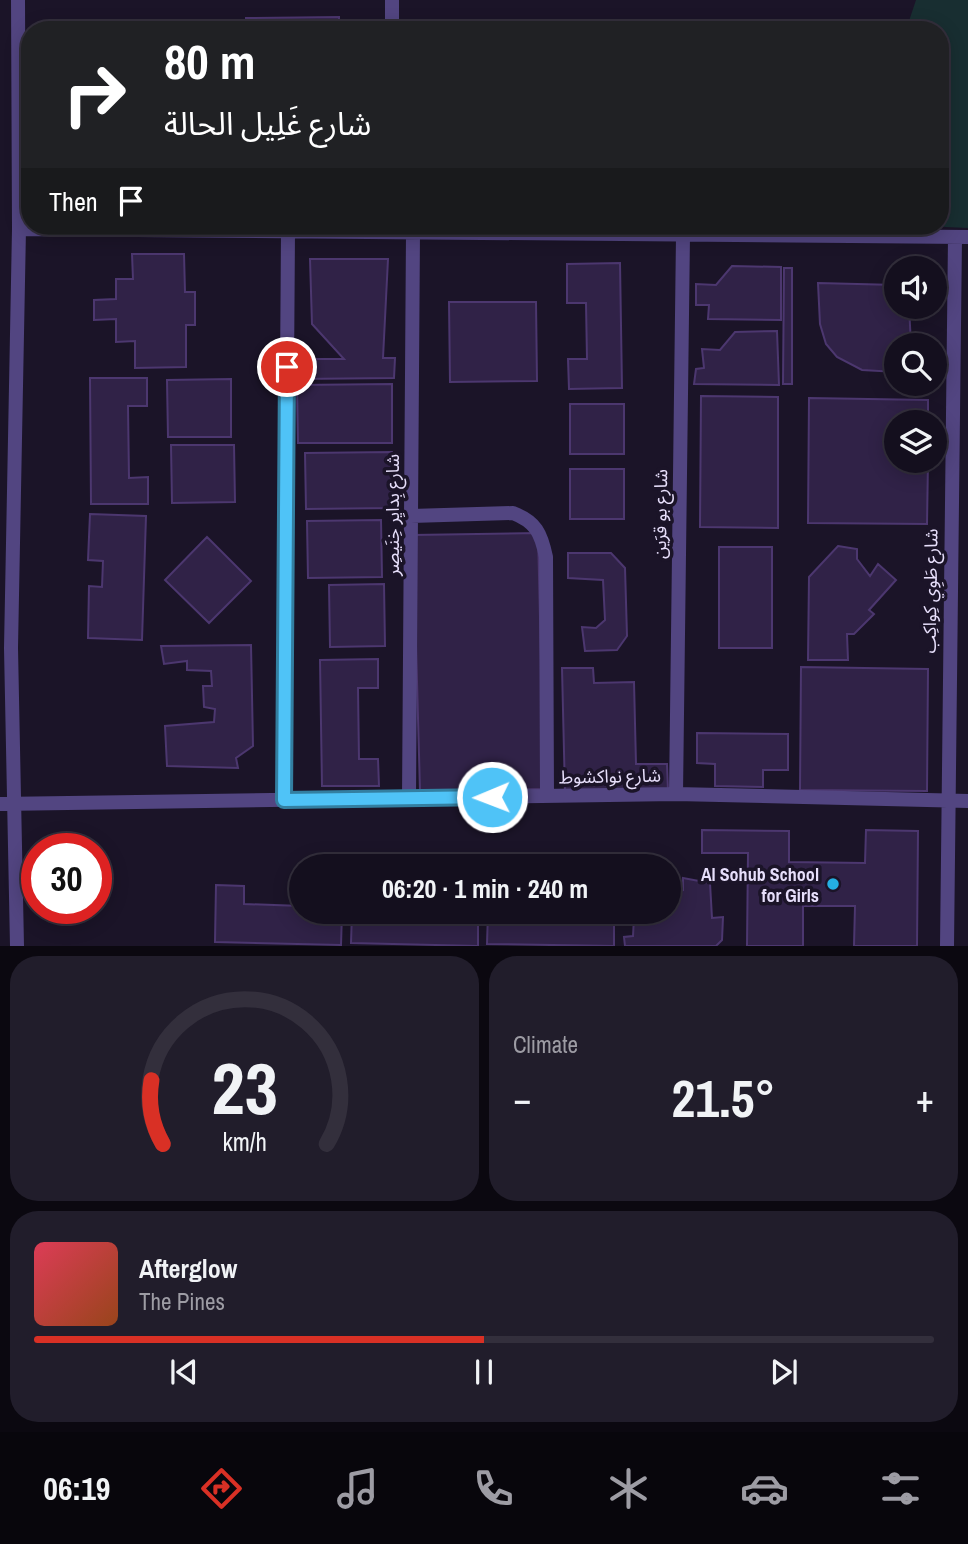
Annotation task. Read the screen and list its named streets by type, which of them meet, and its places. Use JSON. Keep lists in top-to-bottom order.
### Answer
{
  "streets": {
    "street": [
      "شارع بو قرَين",
      "شارع بِدايِر خِنَيصِر",
      "شارع طَوِي كِواكِب",
      "شارع نواكشوط"
    ]
  },
  "crossings": [
    ["شارع بو قرَين", "شارع نواكشوط"],
    ["شارع بِدايِر خِنَيصِر", "شارع نواكشوط"],
    ["شارع طَوِي كِواكِب", "شارع نواكشوط"]
  ],
  "places": ["Al Sohub School for Girls"],
  "page": {
    "turn": ["80 m", "شارع غَلِيل الحالة"],
    "then": "Then",
    "limit": "30",
    "trip": "06:20 · 1 min · 240 m",
    "tile": "Climate",
    "heat": ["−", "21.5°", "+"],
    "song": ["Afterglow", "The Pines"],
    "tabs": "06:19",
    "gauge": ["23", "km/h"]
  }
}
